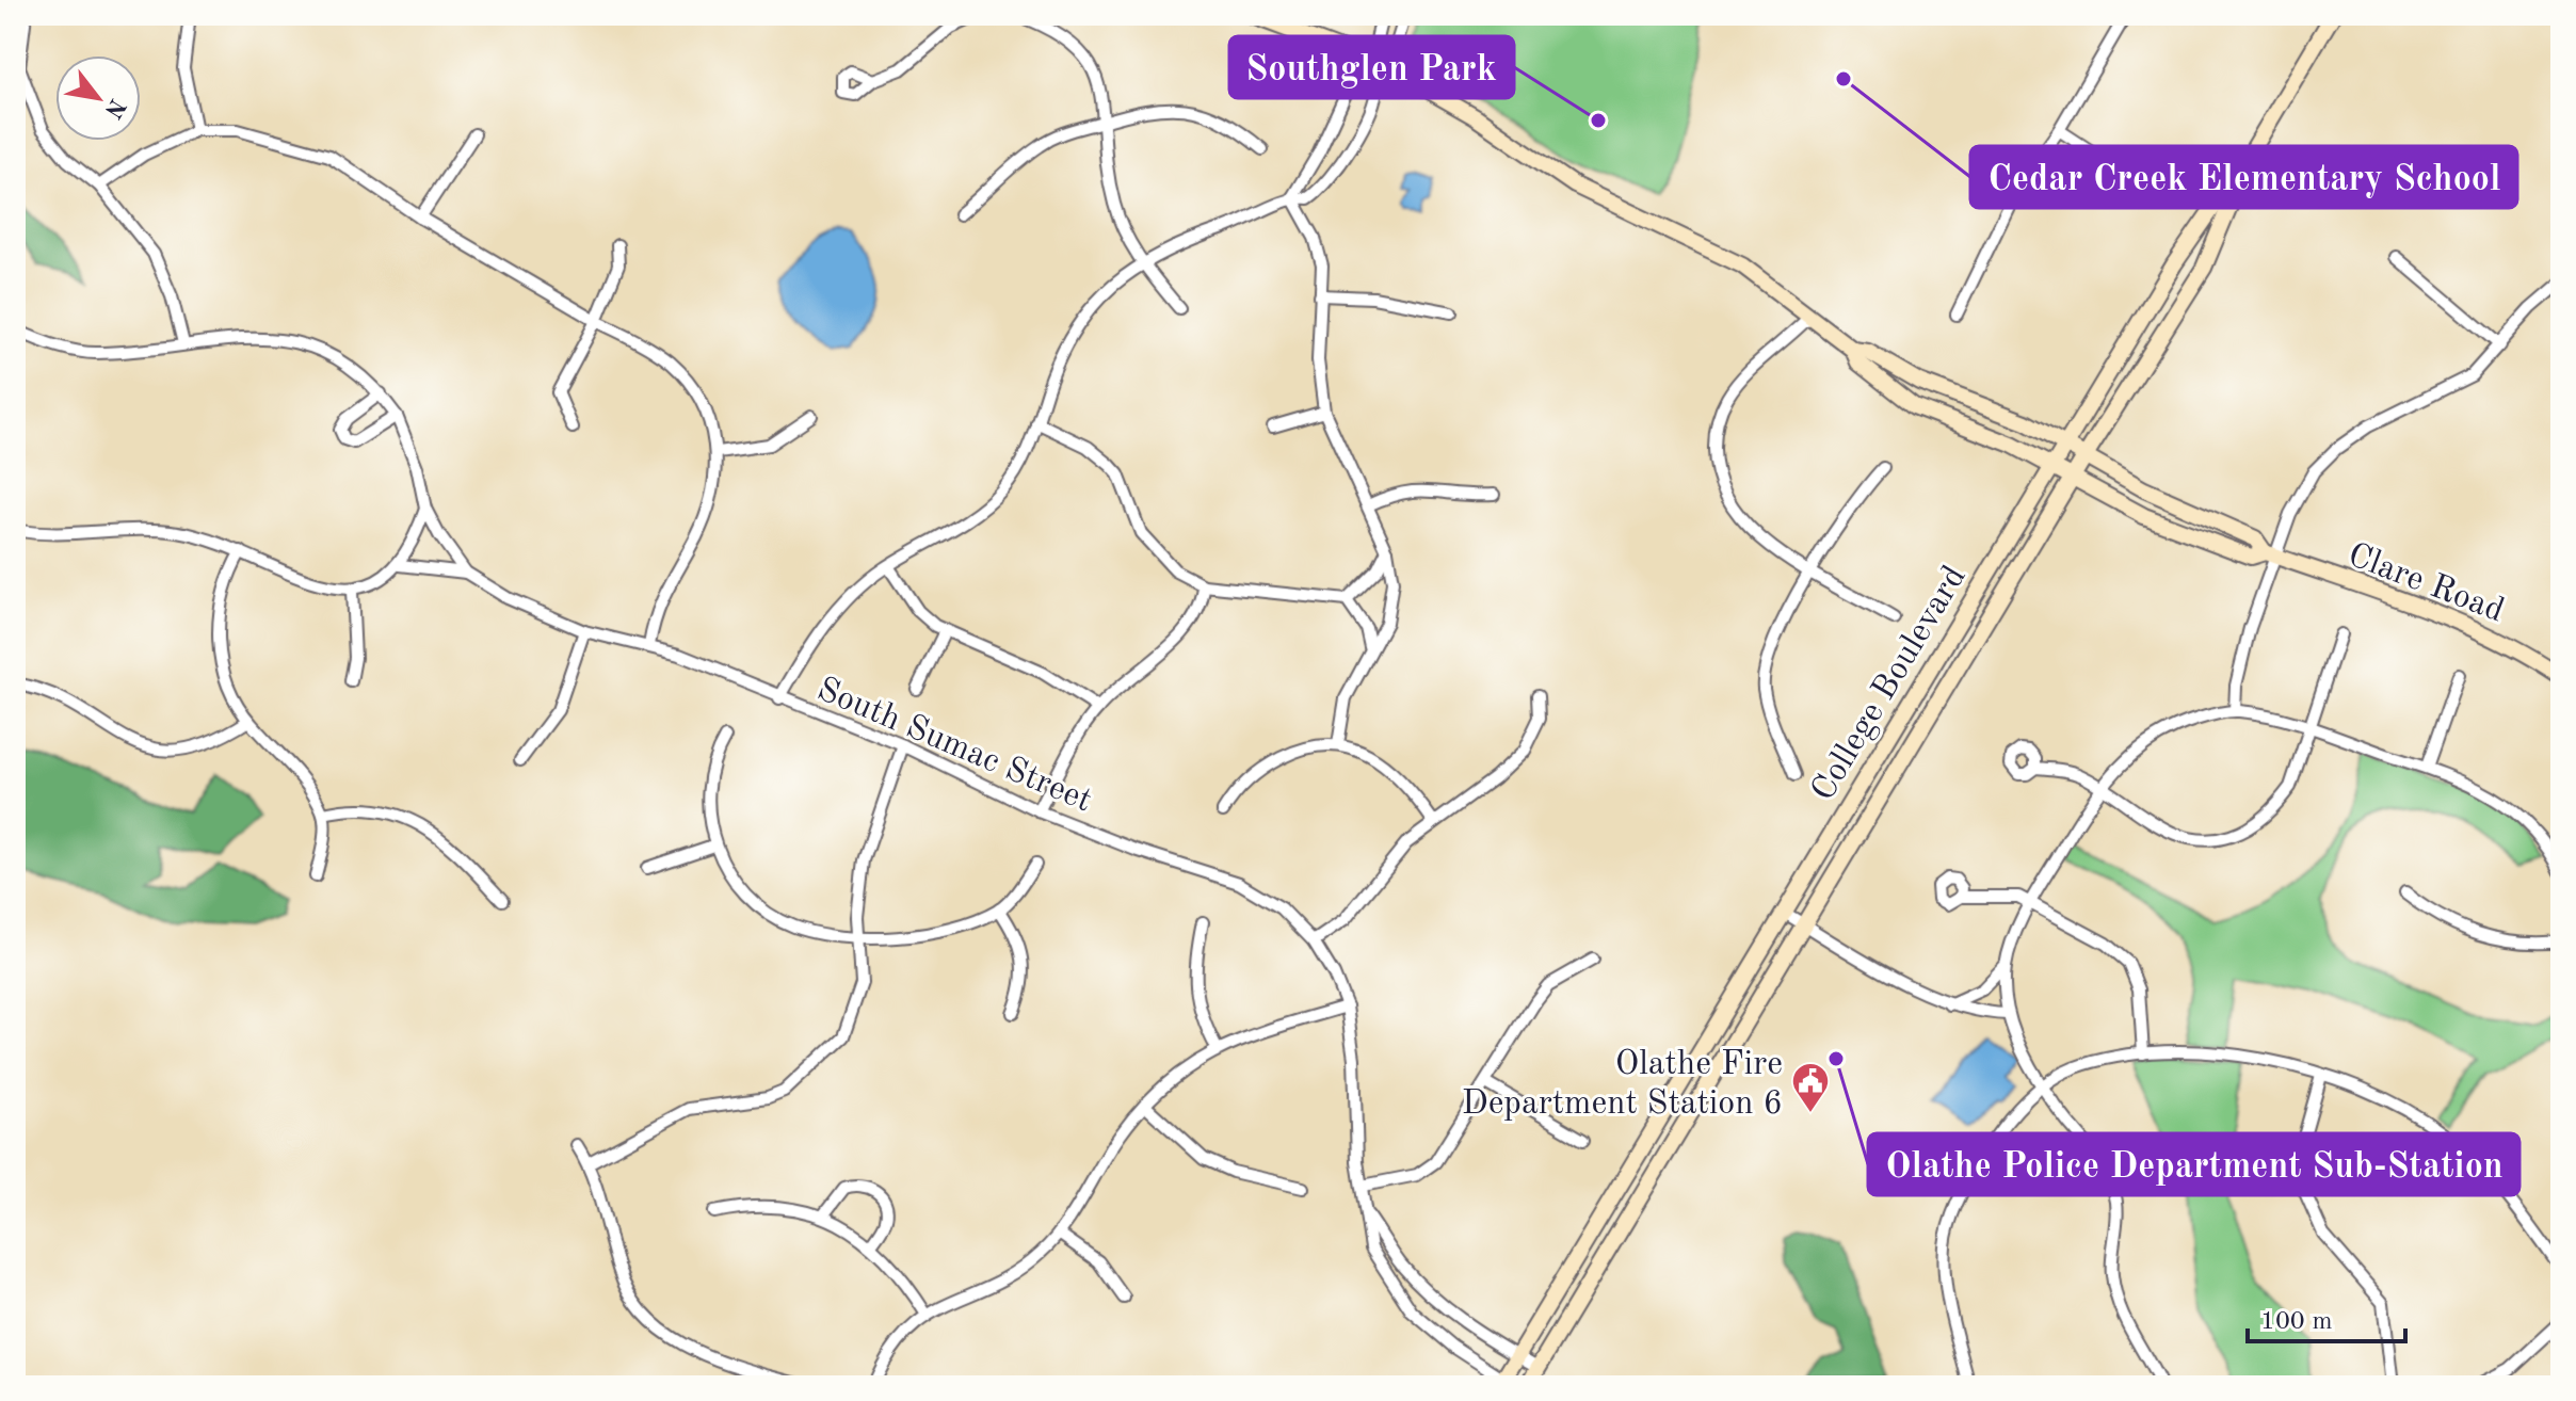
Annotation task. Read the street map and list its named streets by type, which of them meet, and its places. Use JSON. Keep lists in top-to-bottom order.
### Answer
{
  "streets": {
    "street": ["Clare Road", "College Boulevard", "South Sumac Street"]
  },
  "crossings": [
    ["Clare Road", "College Boulevard"],
    ["College Boulevard", "South Sumac Street"]
  ],
  "places": {
    "other": ["Cedar Creek Elementary School", "Southglen Park", "Olathe Police Department Sub-Station"],
    "public building": ["Olathe Fire Department Station 6"]
  },
  "scale_bar": "100 m",
  "north": "bottom right"
}
